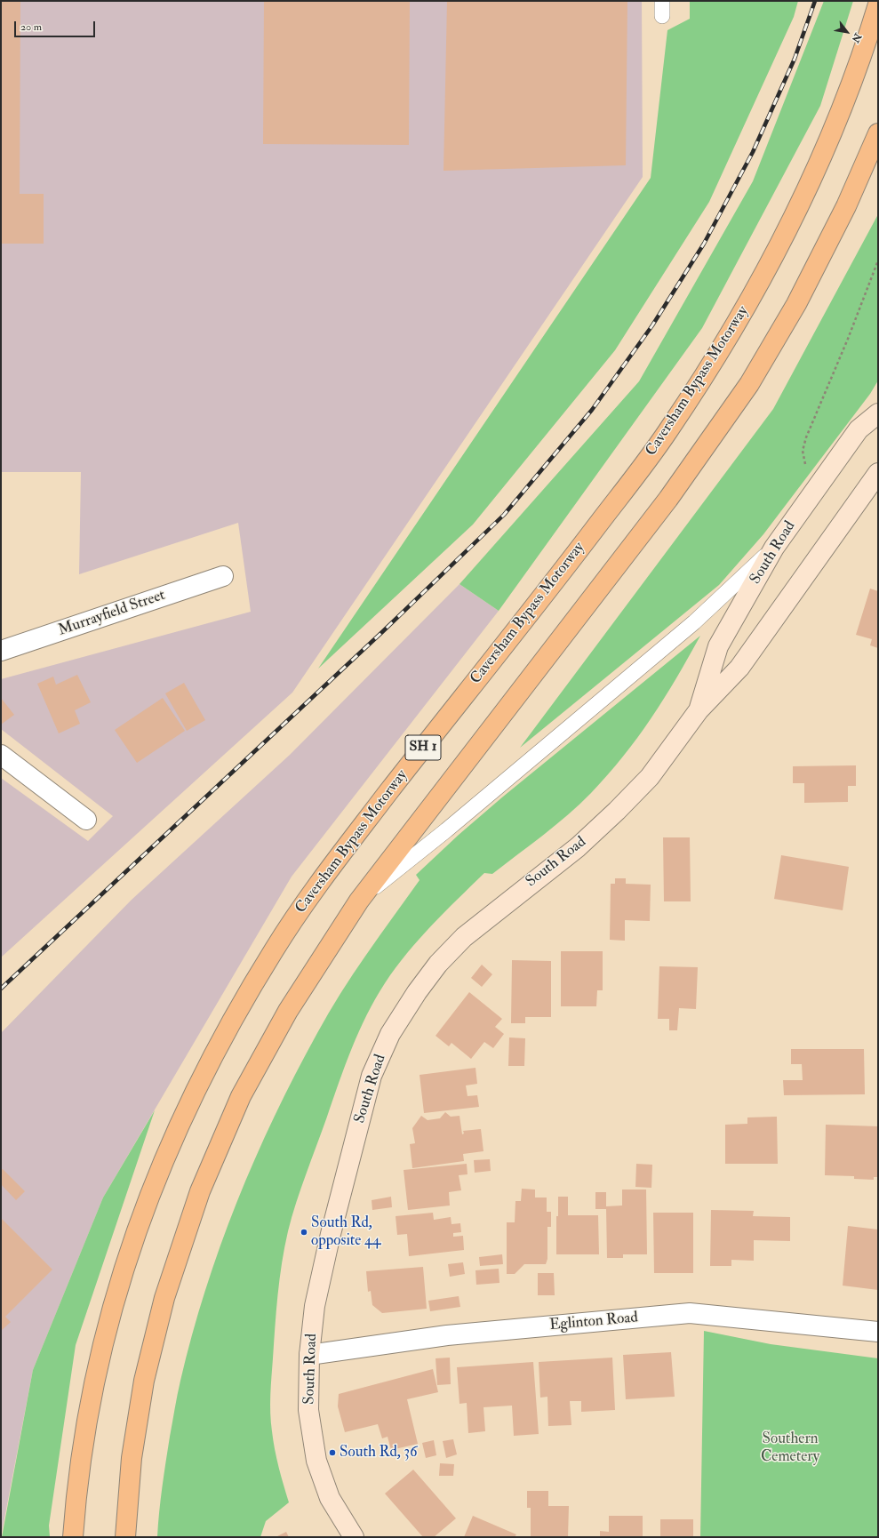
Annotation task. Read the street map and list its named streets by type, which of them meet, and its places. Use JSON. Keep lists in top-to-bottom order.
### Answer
{
  "streets": {
    "highway": ["Caversham Bypass Motorway", "SH 1"],
    "main road": ["South Road"],
    "street": ["Murrayfield Street", "Eglinton Road"]
  },
  "crossings": [
    ["South Road", "Eglinton Road"]
  ],
  "parks": ["Southern Cemetery"],
  "places": ["South Rd, opposite 44", "South Rd, 36"],
  "scale_bar": "20 m",
  "north": "bottom right"
}
